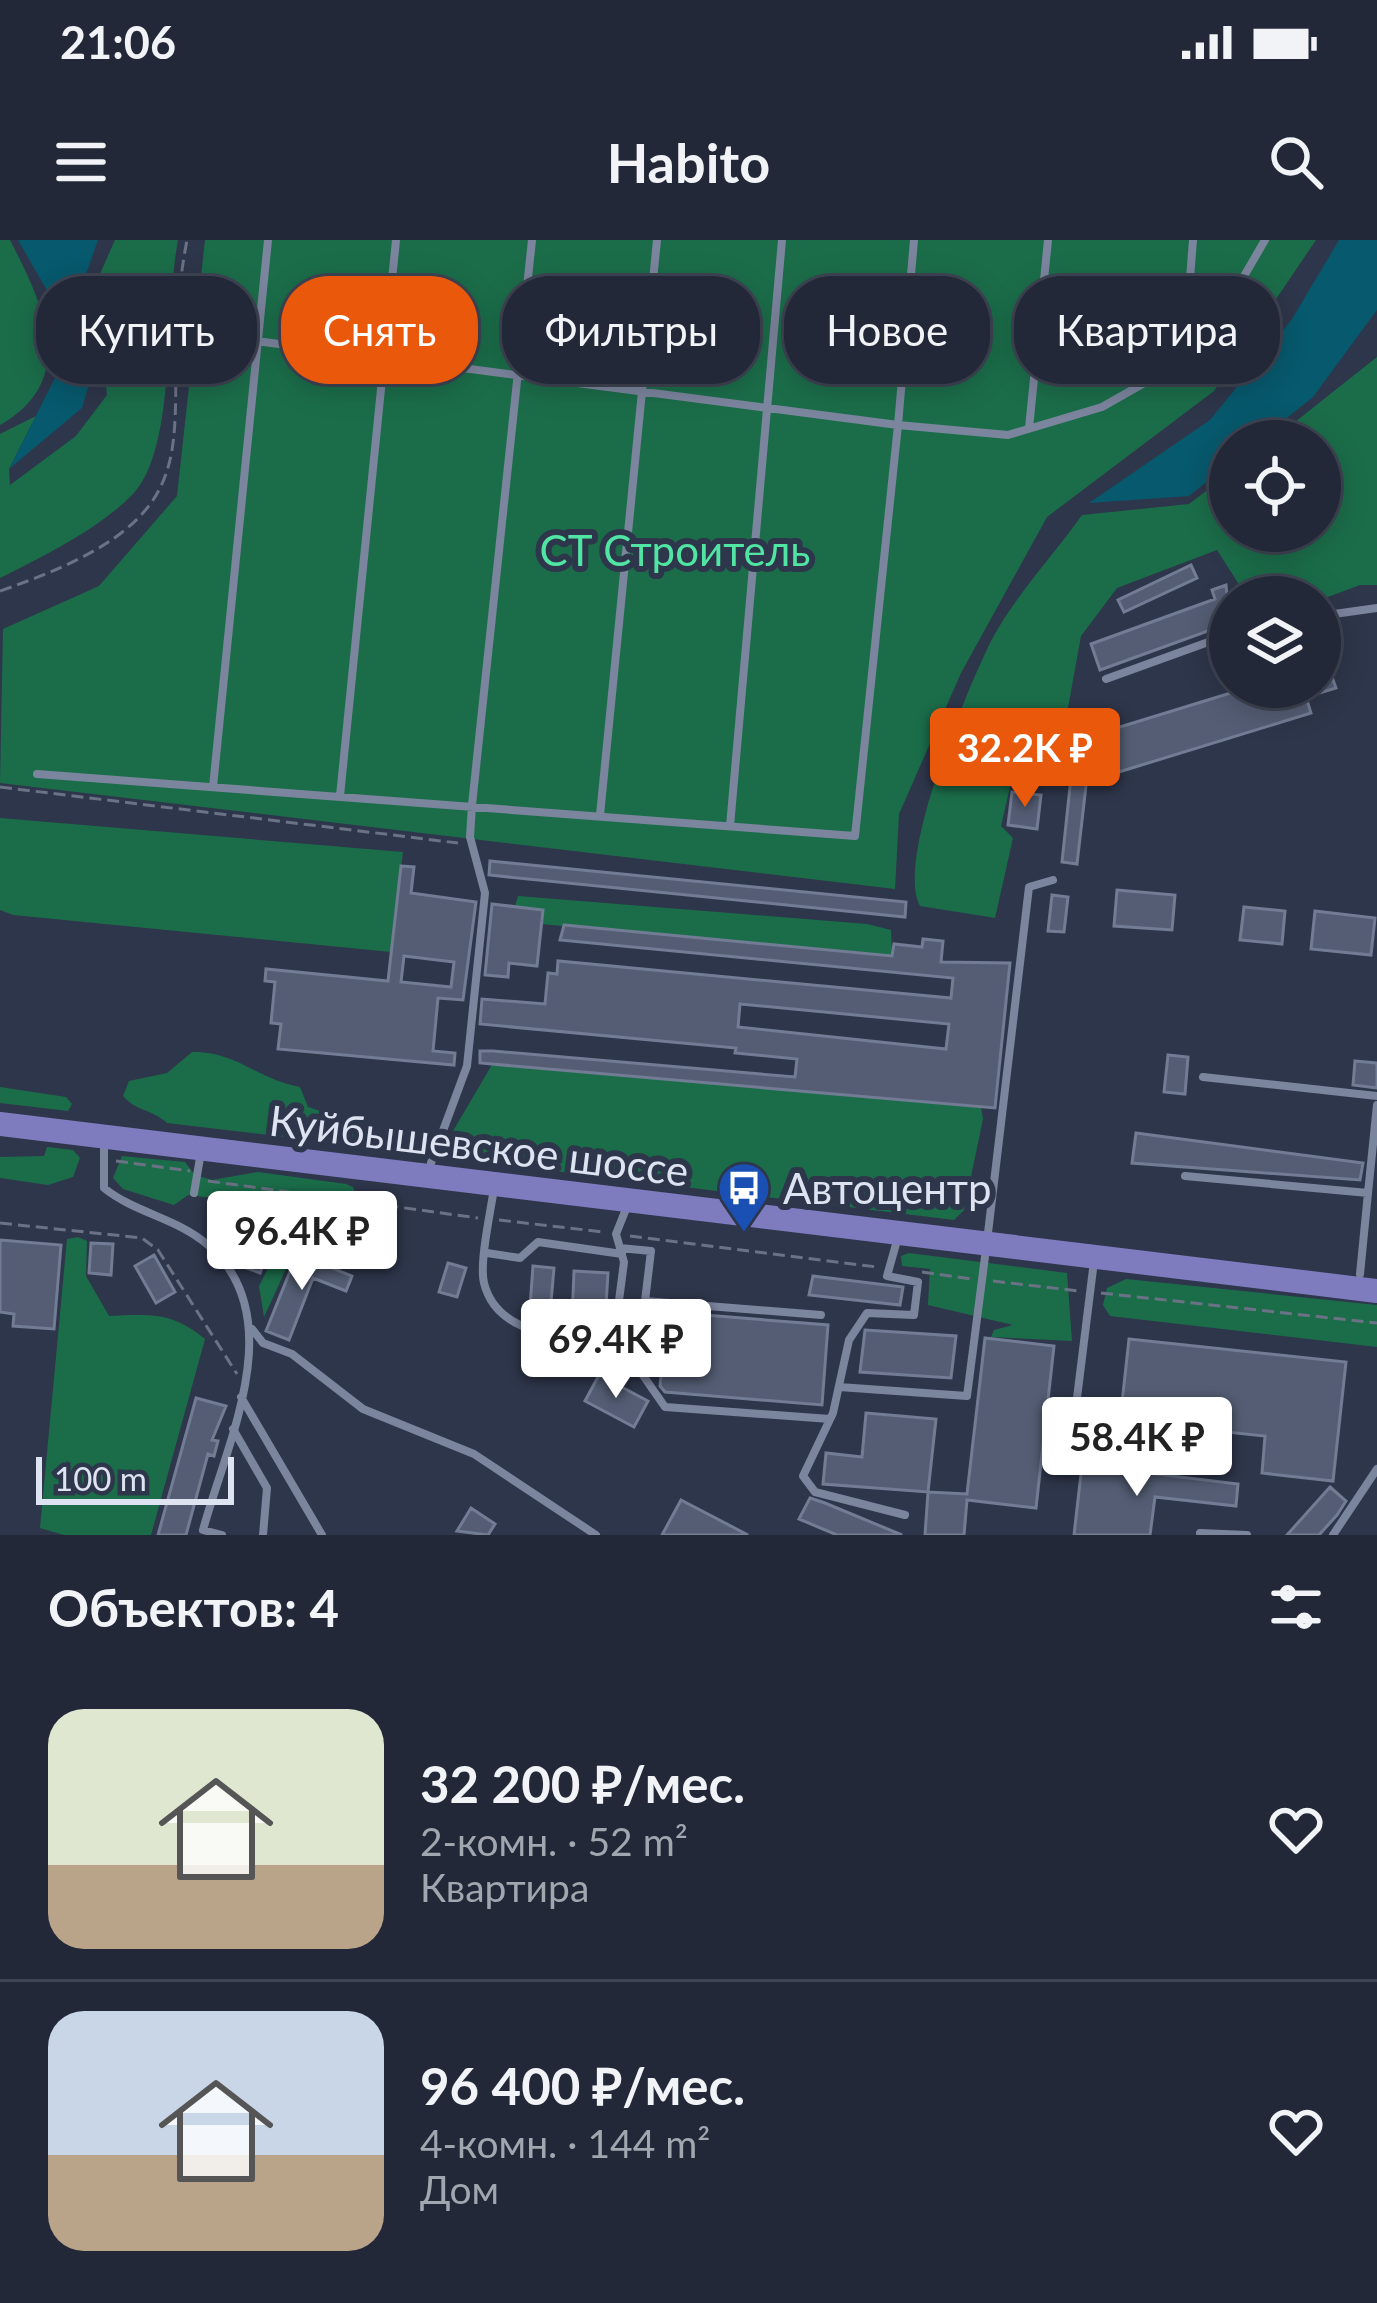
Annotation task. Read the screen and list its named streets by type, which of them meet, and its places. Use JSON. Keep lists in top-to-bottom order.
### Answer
{
  "streets": {
    "main road": ["Куйбышевское шоссе"]
  },
  "parks": ["СТ Строитель"],
  "places": {
    "bus stop": ["Автоцентр"]
  },
  "scale_bar": "100 m",
  "page": {
    "status": "21:06",
    "header": "Habito",
    "chip": [
      "Купить",
      "Снять",
      "Фильтры",
      "Новое",
      "Квартира"
    ],
    "price": [
      "32.2K ₽",
      "96.4K ₽",
      "69.4K ₽",
      "58.4K ₽"
    ],
    "scale": "100 m",
    "heading": "Объектов: 4",
    "list": [
      {
        "name": "32 200 ₽/мес.",
        "note": "2-комн. · 52 m² · Квартира"
      },
      {
        "name": "96 400 ₽/мес.",
        "note": "4-комн. · 144 m² · Дом"
      }
    ]
  }
}
